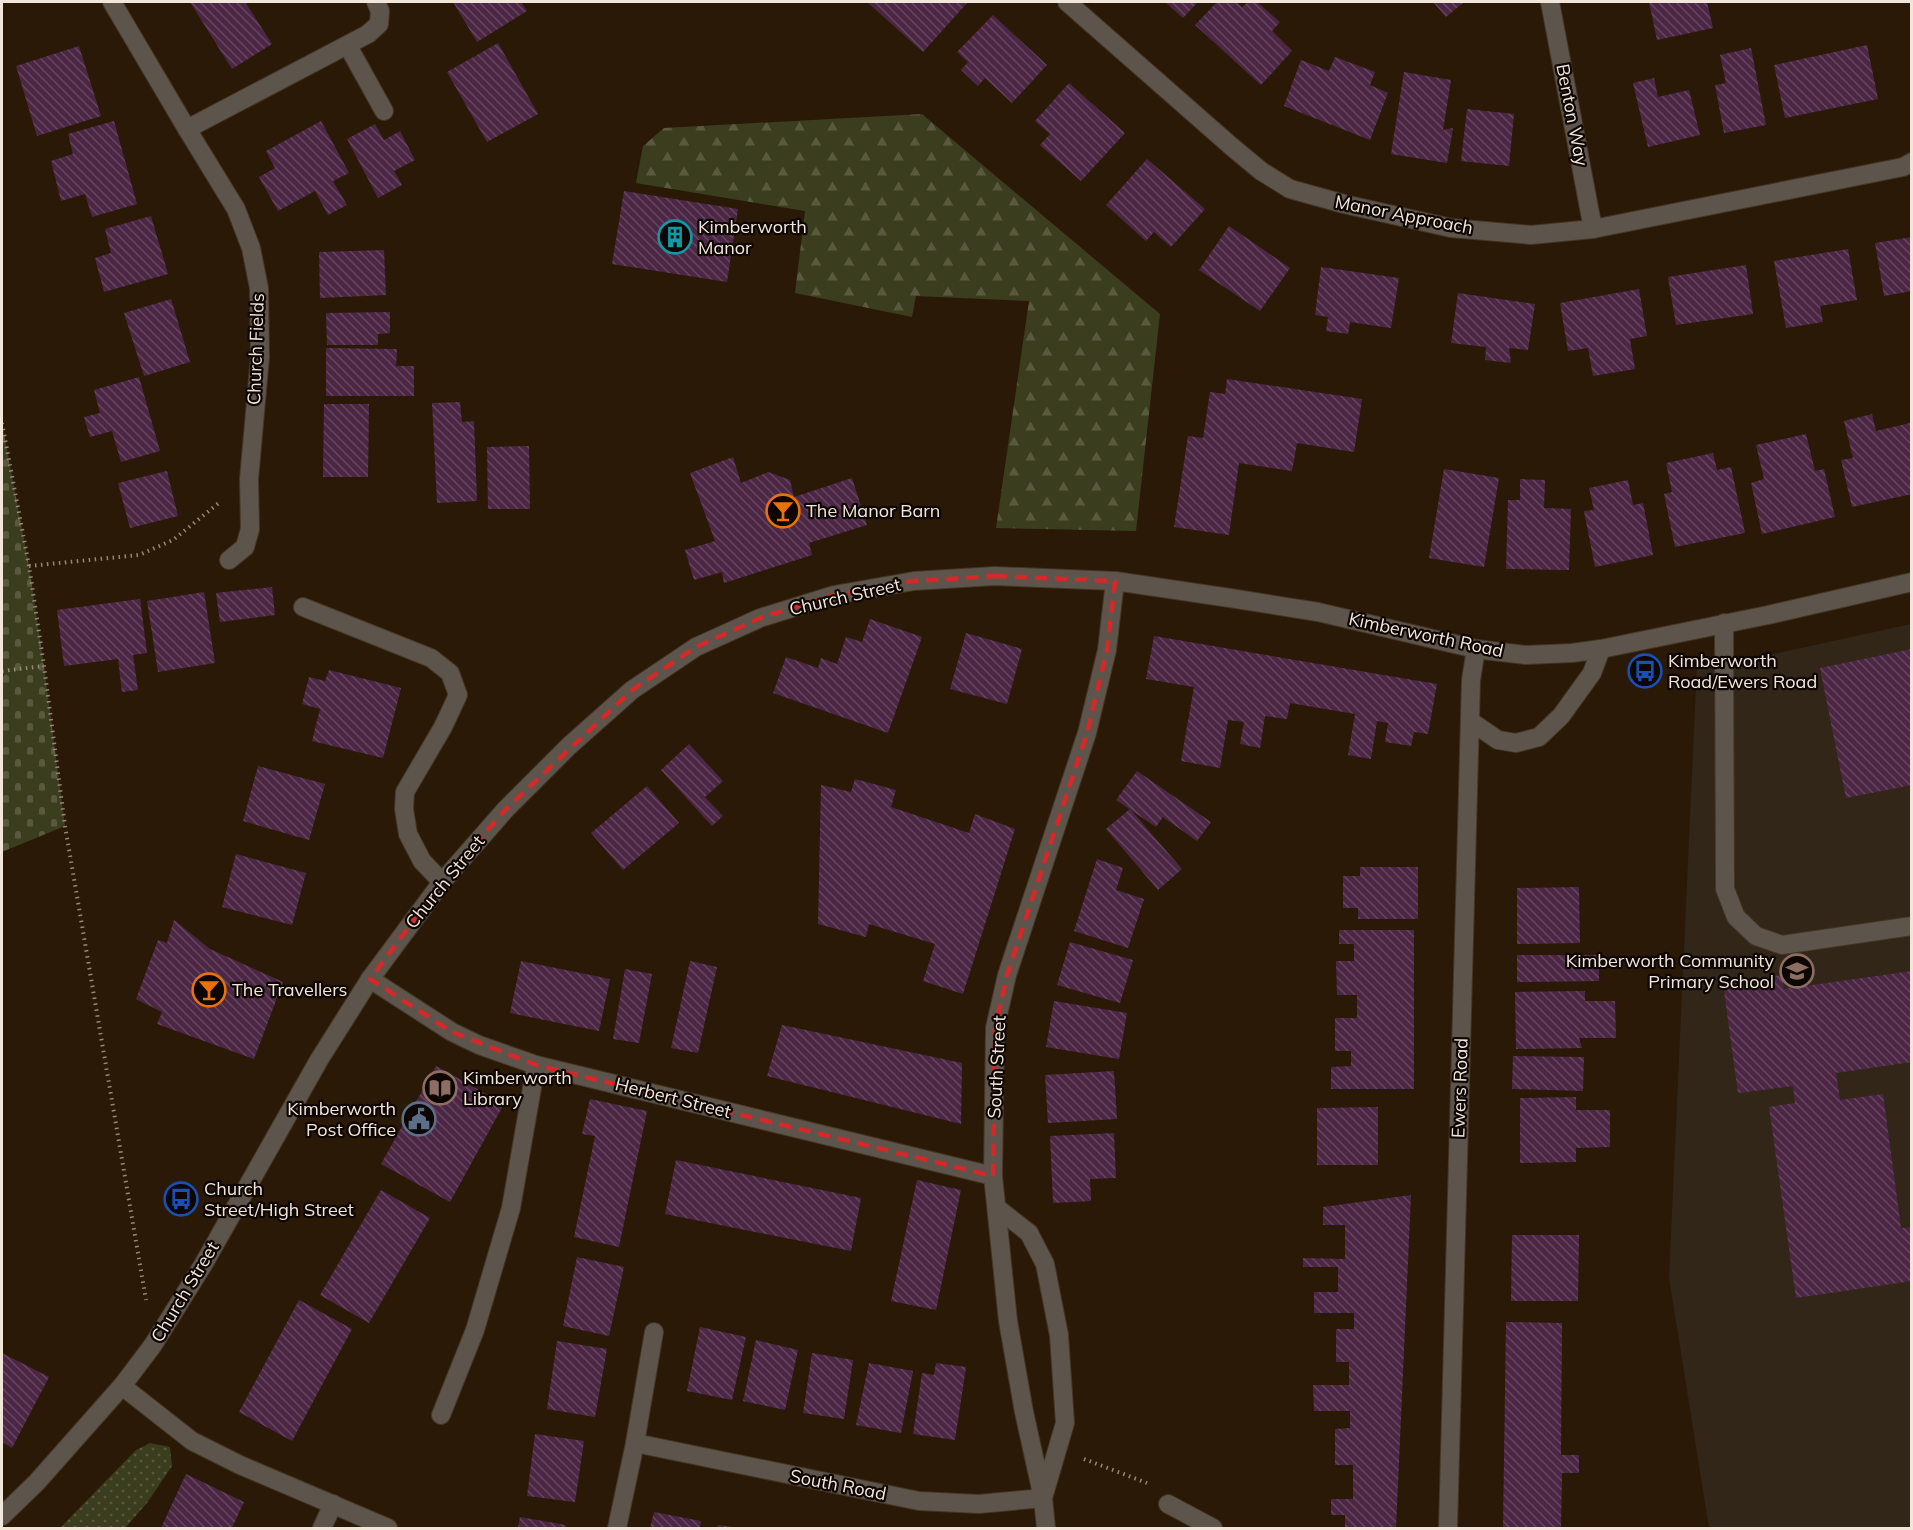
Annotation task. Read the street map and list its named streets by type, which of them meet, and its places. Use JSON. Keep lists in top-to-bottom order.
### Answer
{
  "streets": {
    "street": [
      "Benton Way",
      "Manor Approach",
      "Church Fields",
      "Church Street",
      "Kimberworth Road",
      "South Street",
      "Ewers Road",
      "Herbert Street",
      "South Road"
    ]
  },
  "crossings": [
    ["Benton Way", "Manor Approach"],
    ["Church Street", "Kimberworth Road"],
    ["Church Street", "South Street"],
    ["Church Street", "Herbert Street"],
    ["Kimberworth Road", "South Street"],
    ["Kimberworth Road", "Ewers Road"],
    ["South Street", "Herbert Street"],
    ["South Street", "South Road"]
  ],
  "places": {
    "building": ["Kimberworth Manor"],
    "bar": ["The Manor Barn", "The Travellers"],
    "bus stop": ["Kimberworth Road/Ewers Road", "Church Street/High Street"],
    "school or university": ["Kimberworth Community Primary School"],
    "library": ["Kimberworth Library"],
    "public building": ["Kimberworth Post Office"]
  }
}
